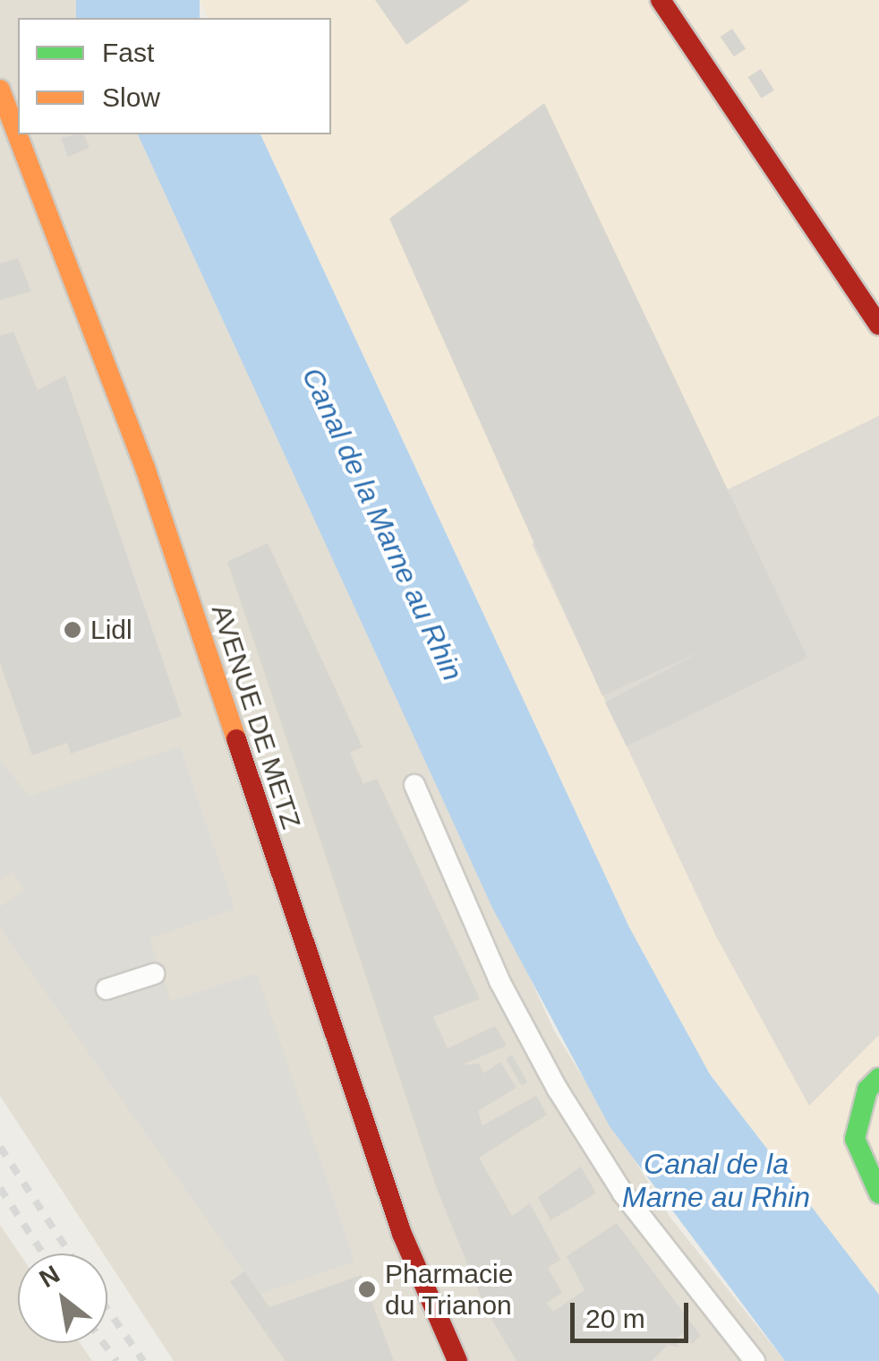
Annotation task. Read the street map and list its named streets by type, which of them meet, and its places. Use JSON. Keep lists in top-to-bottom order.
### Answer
{
  "streets": {
    "main road": ["AVENUE DE METZ"]
  },
  "water": ["Canal de la Marne au Rhin"],
  "places": ["Lidl", "Pharmacie du Trianon"],
  "legend": ["Fast", "Slow"],
  "scale_bar": "20 m",
  "north": "top left"
}
